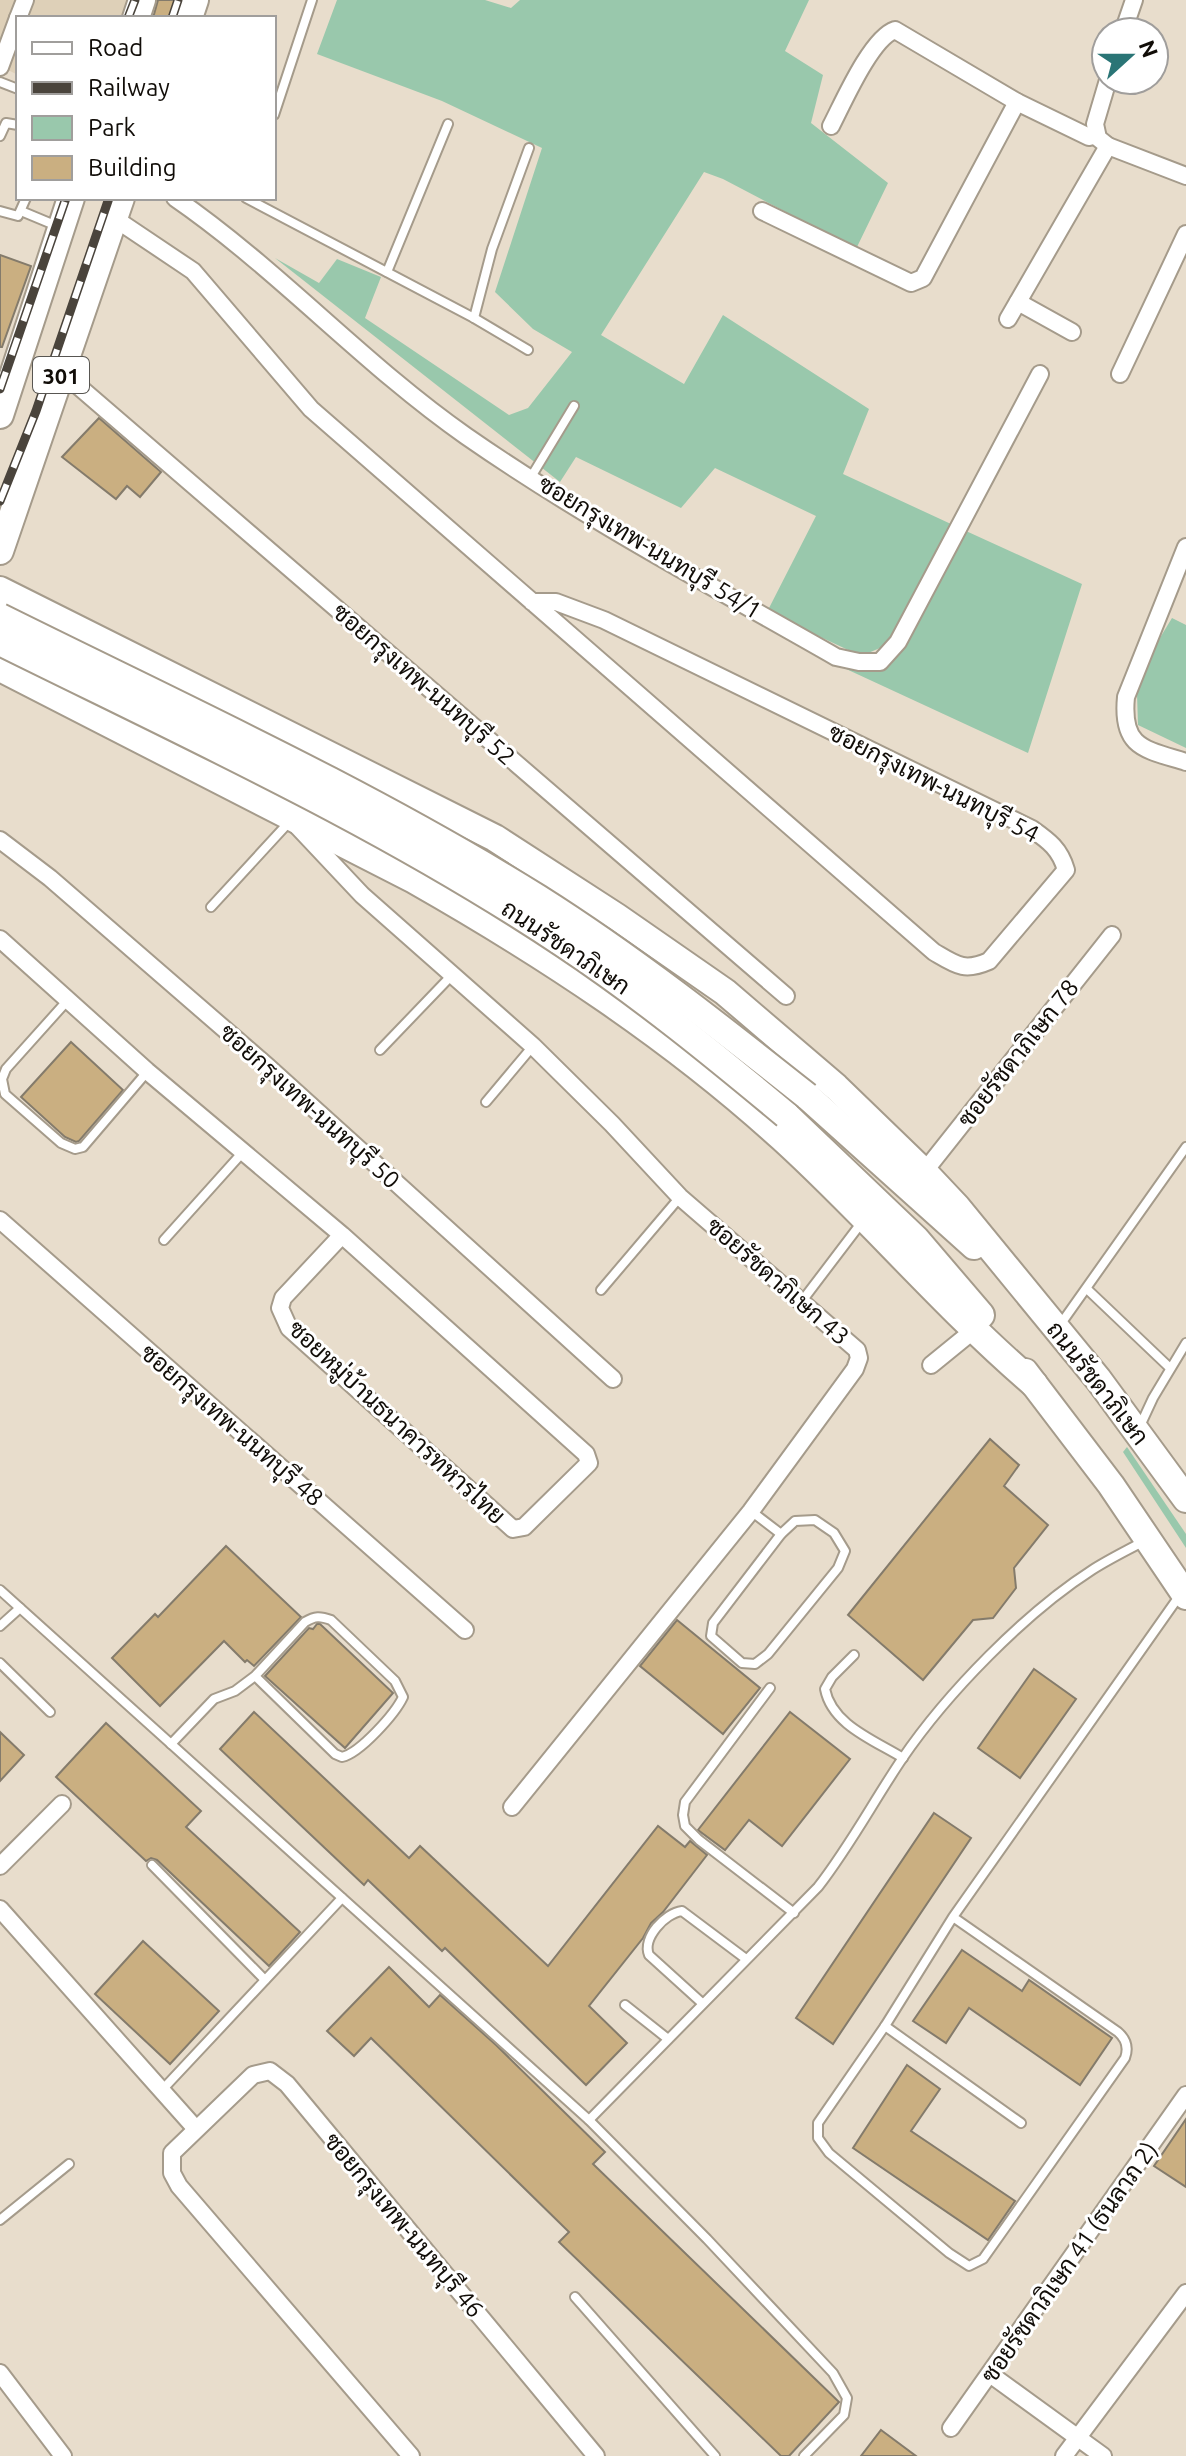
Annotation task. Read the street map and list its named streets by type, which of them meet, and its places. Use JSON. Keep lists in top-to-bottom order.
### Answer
{
  "streets": {
    "main road": ["301", "ถนนรัชดาภิเษก"],
    "street": [
      "ซอยกรุงเทพ-นนทบุรี 54/1",
      "ซอยกรุงเทพ-นนทบุรี 52",
      "ซอยกรุงเทพ-นนทบุรี 54",
      "ซอยรัชดาภิเษก 78",
      "ซอยกรุงเทพ-นนทบุรี 50",
      "ซอยรัชดาภิเษก 43",
      "ซอยหมู่บ้านธนาคารทหารไทย",
      "ซอยกรุงเทพ-นนทบุรี 48",
      "ซอยกรุงเทพ-นนทบุรี 46",
      "ซอยรัชดาภิเษก 41 (ธนลาภ 2)"
    ]
  },
  "crossings": [
    ["301", "ซอยกรุงเทพ-นนทบุรี 52"],
    ["301", "ซอยกรุงเทพ-นนทบุรี 54"],
    ["ถนนรัชดาภิเษก", "ซอยรัชดาภิเษก 78"],
    ["ถนนรัชดาภิเษก", "ซอยรัชดาภิเษก 43"]
  ],
  "legend": [
    "Road",
    "Railway",
    "Park",
    "Building"
  ],
  "north": "right"
}
